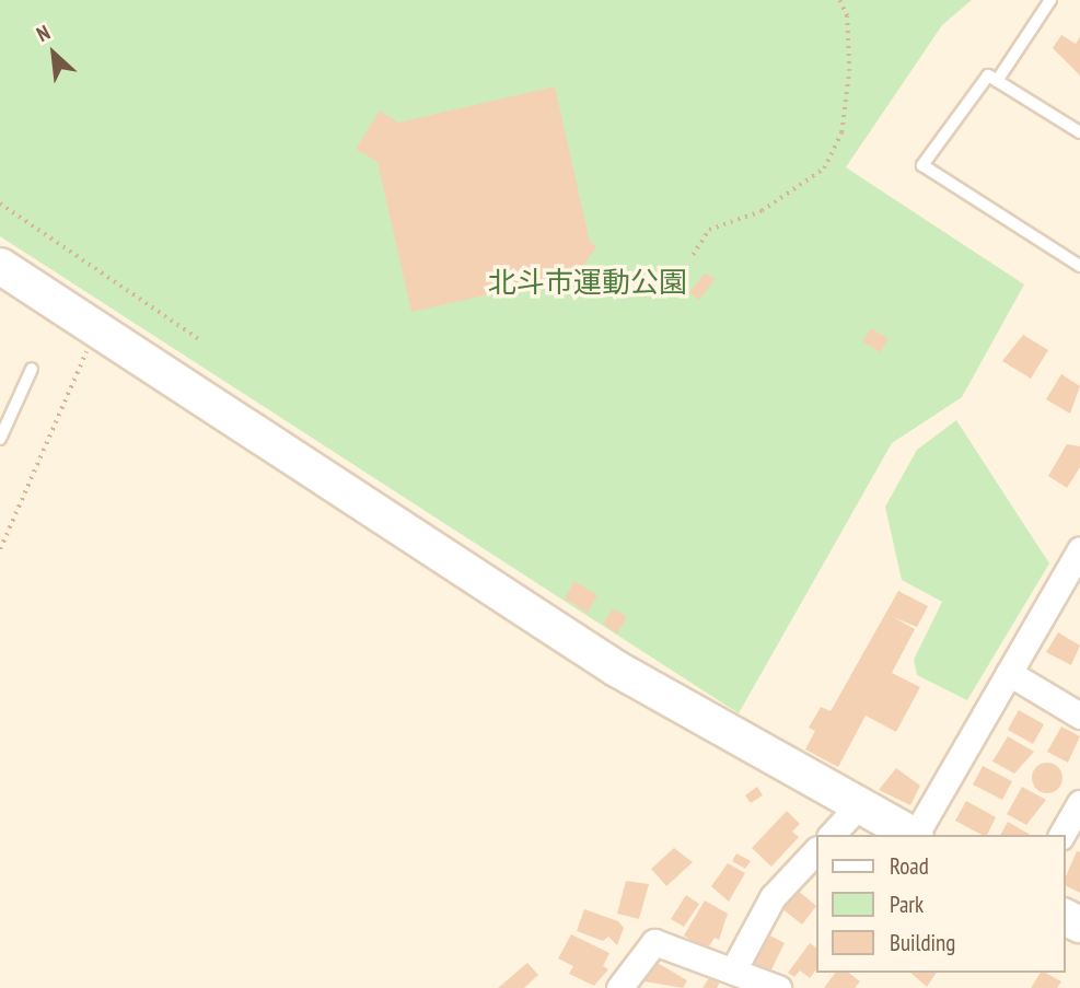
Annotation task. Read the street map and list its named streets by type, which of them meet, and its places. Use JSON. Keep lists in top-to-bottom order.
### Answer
{
  "parks": ["北斗市運動公園"],
  "legend": ["Road", "Park", "Building"],
  "north": "top left"
}
